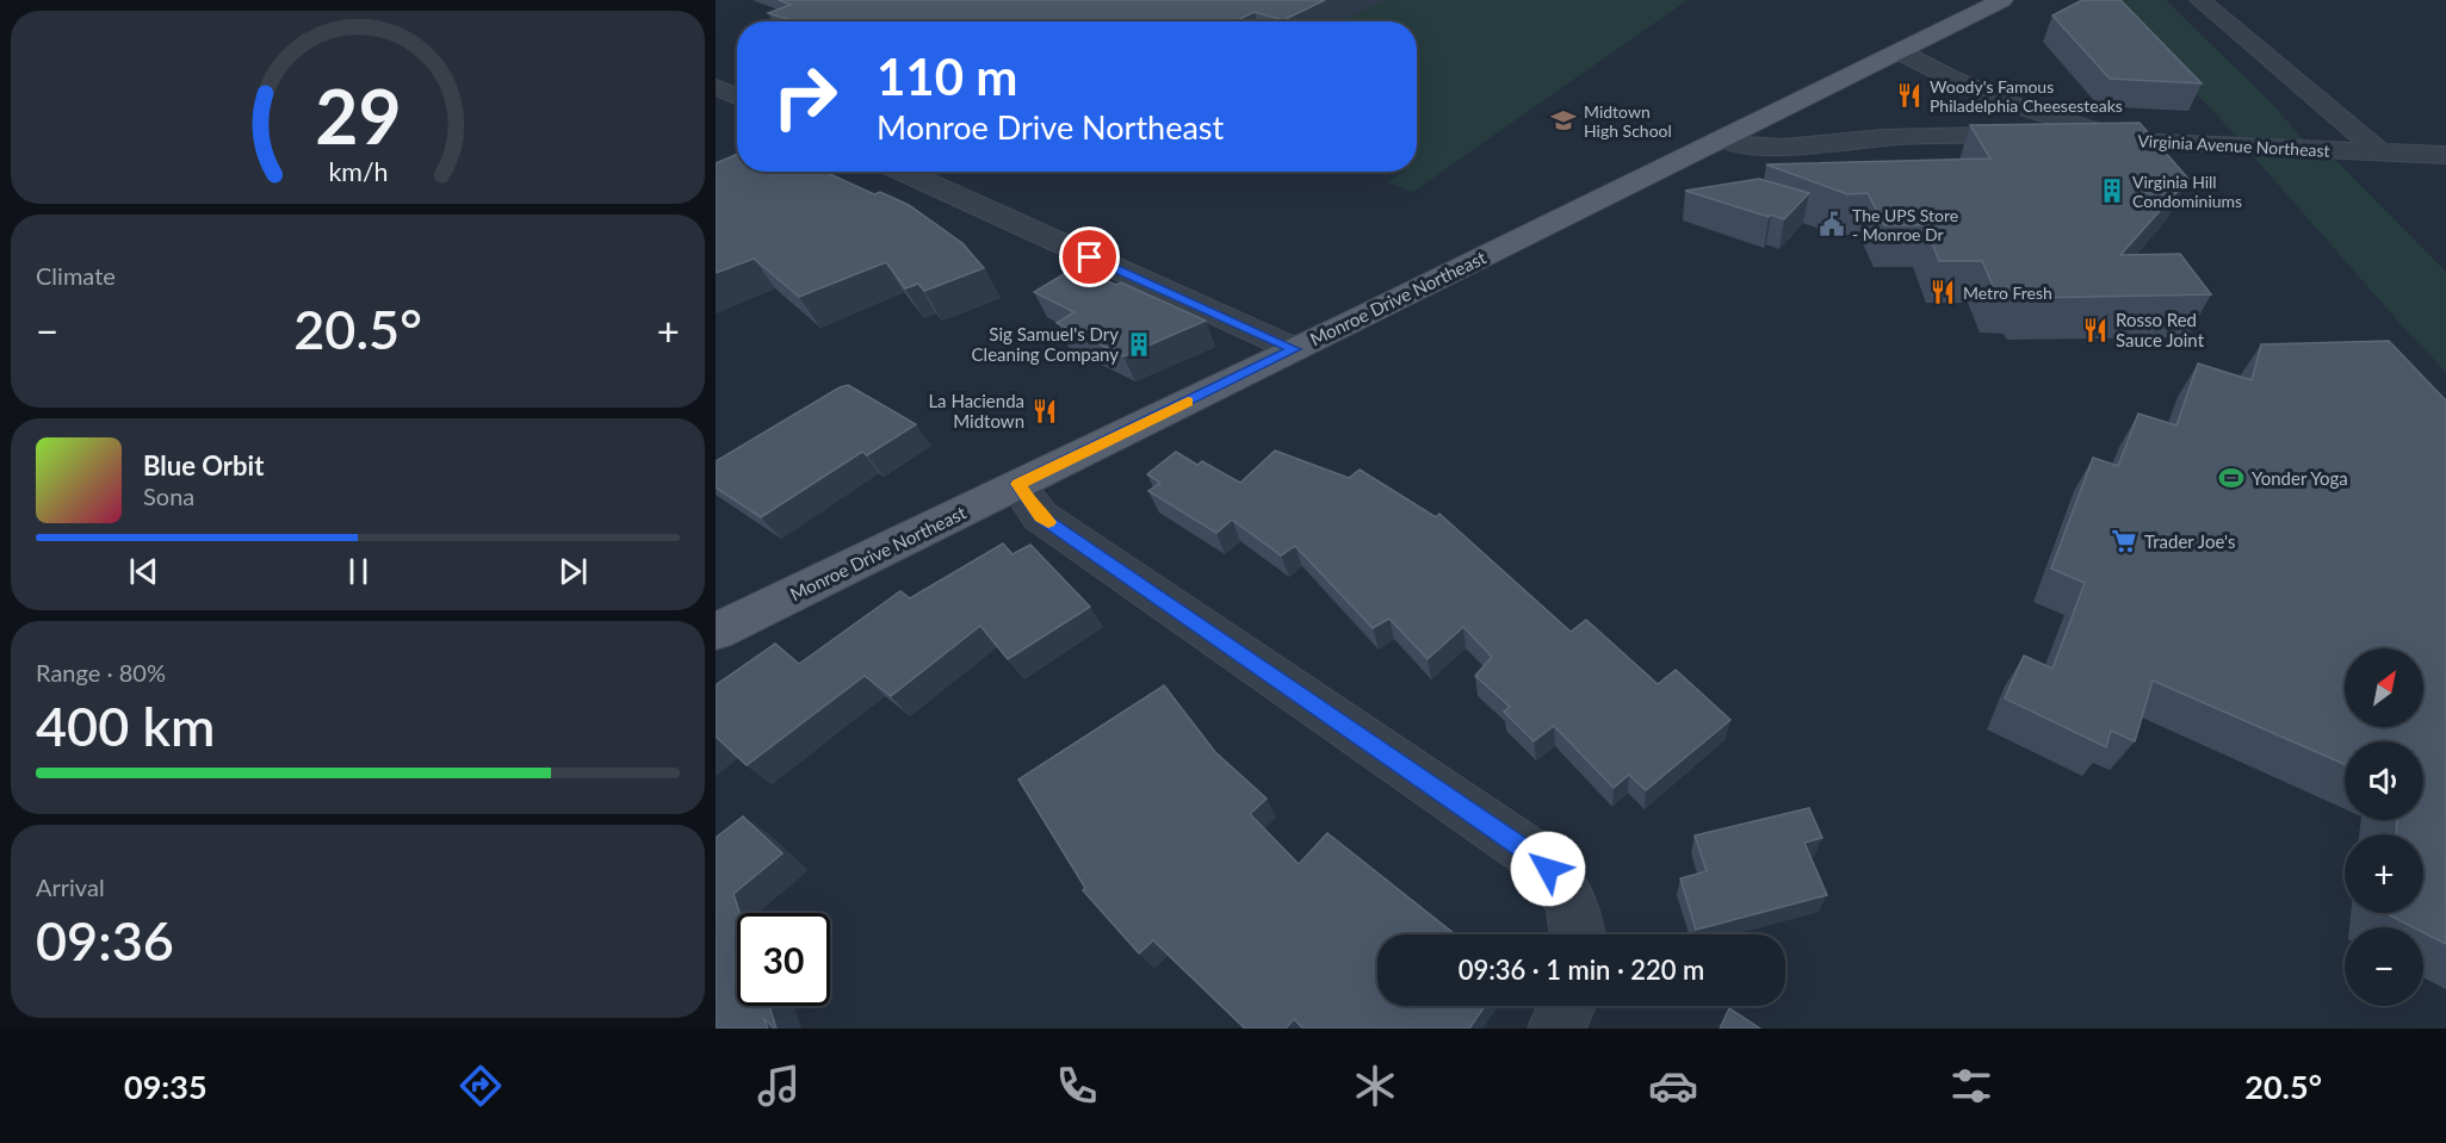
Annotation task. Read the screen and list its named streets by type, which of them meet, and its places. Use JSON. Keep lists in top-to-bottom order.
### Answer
{
  "streets": {
    "main road": ["Monroe Drive Northeast"],
    "street": ["Virginia Avenue Northeast"]
  },
  "crossings": [
    ["Virginia Avenue Northeast", "Monroe Drive Northeast"]
  ],
  "places": {
    "restaurant": [
      "Woody's Famous Philadelphia Cheesesteaks",
      "Metro Fresh",
      "Rosso Red Sauce Joint",
      "La Hacienda Midtown"
    ],
    "school or university": ["Midtown High School"],
    "building": ["Virginia Hill Condominiums", "Sig Samuel's Dry Cleaning Company"],
    "public building": ["The UPS Store - Monroe Dr"],
    "sports": ["Yonder Yoga"],
    "supermarket": ["Trader Joe's"]
  },
  "north": "top right",
  "page": {
    "turn": ["110 m", "Monroe Drive Northeast"],
    "tile": [
      "Climate",
      ["Range · 80%", "400 km"],
      ["Arrival", "09:36"]
    ],
    "heat": ["−", "20.5°", "+"],
    "song": ["Blue Orbit", "Sona"],
    "map_buttons": ["+", "−"],
    "limit": "30",
    "trip": "09:36 · 1 min · 220 m",
    "tabs": ["09:35", "20.5°"],
    "gauge": ["29", "km/h"]
  }
}
